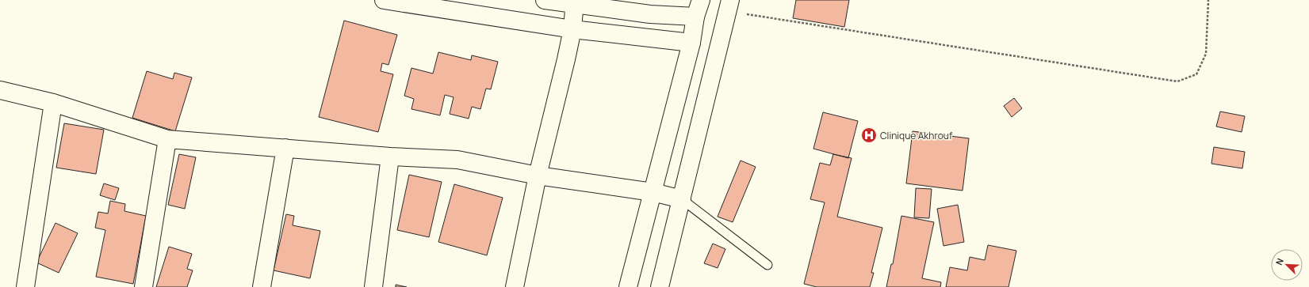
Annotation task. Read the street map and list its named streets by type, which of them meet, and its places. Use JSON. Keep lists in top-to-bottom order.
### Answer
{
  "places": {
    "hospital": ["Clinique Akhrouf"]
  },
  "north": "top left"
}
